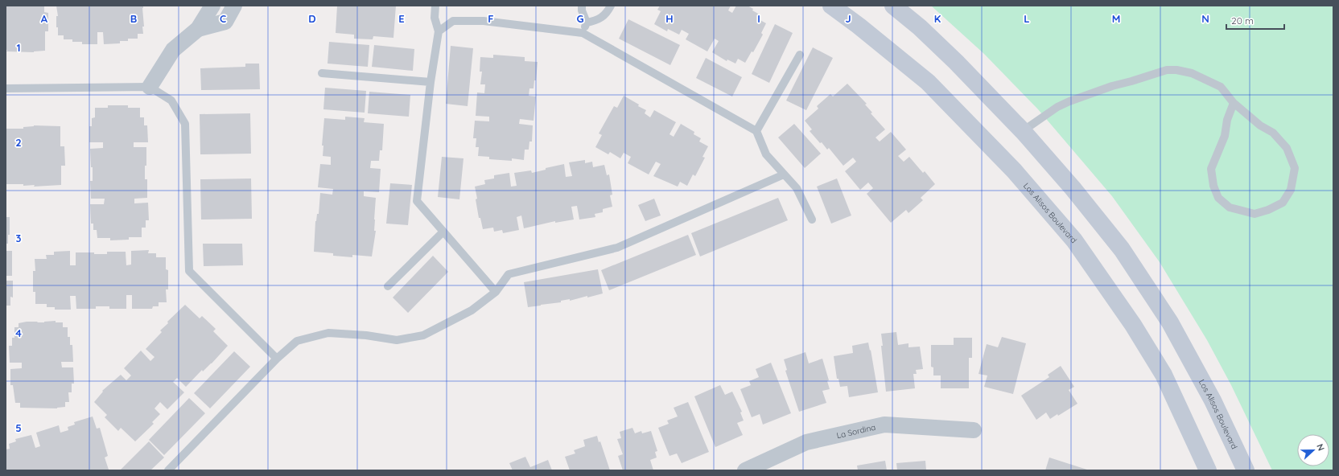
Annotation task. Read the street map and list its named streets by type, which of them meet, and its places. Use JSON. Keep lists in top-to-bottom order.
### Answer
{
  "streets": {
    "main road": ["Los Alisos Boulevard"],
    "street": ["La Sordina"]
  },
  "scale_bar": "20 m",
  "north": "right",
  "grid": {
    "columns": [
      "A",
      "B",
      "C",
      "D",
      "E",
      "F",
      "G",
      "H",
      "I",
      "J",
      "K",
      "L",
      "M",
      "N"
    ],
    "rows": [
      "1",
      "2",
      "3",
      "4",
      "5"
    ]
  }
}
